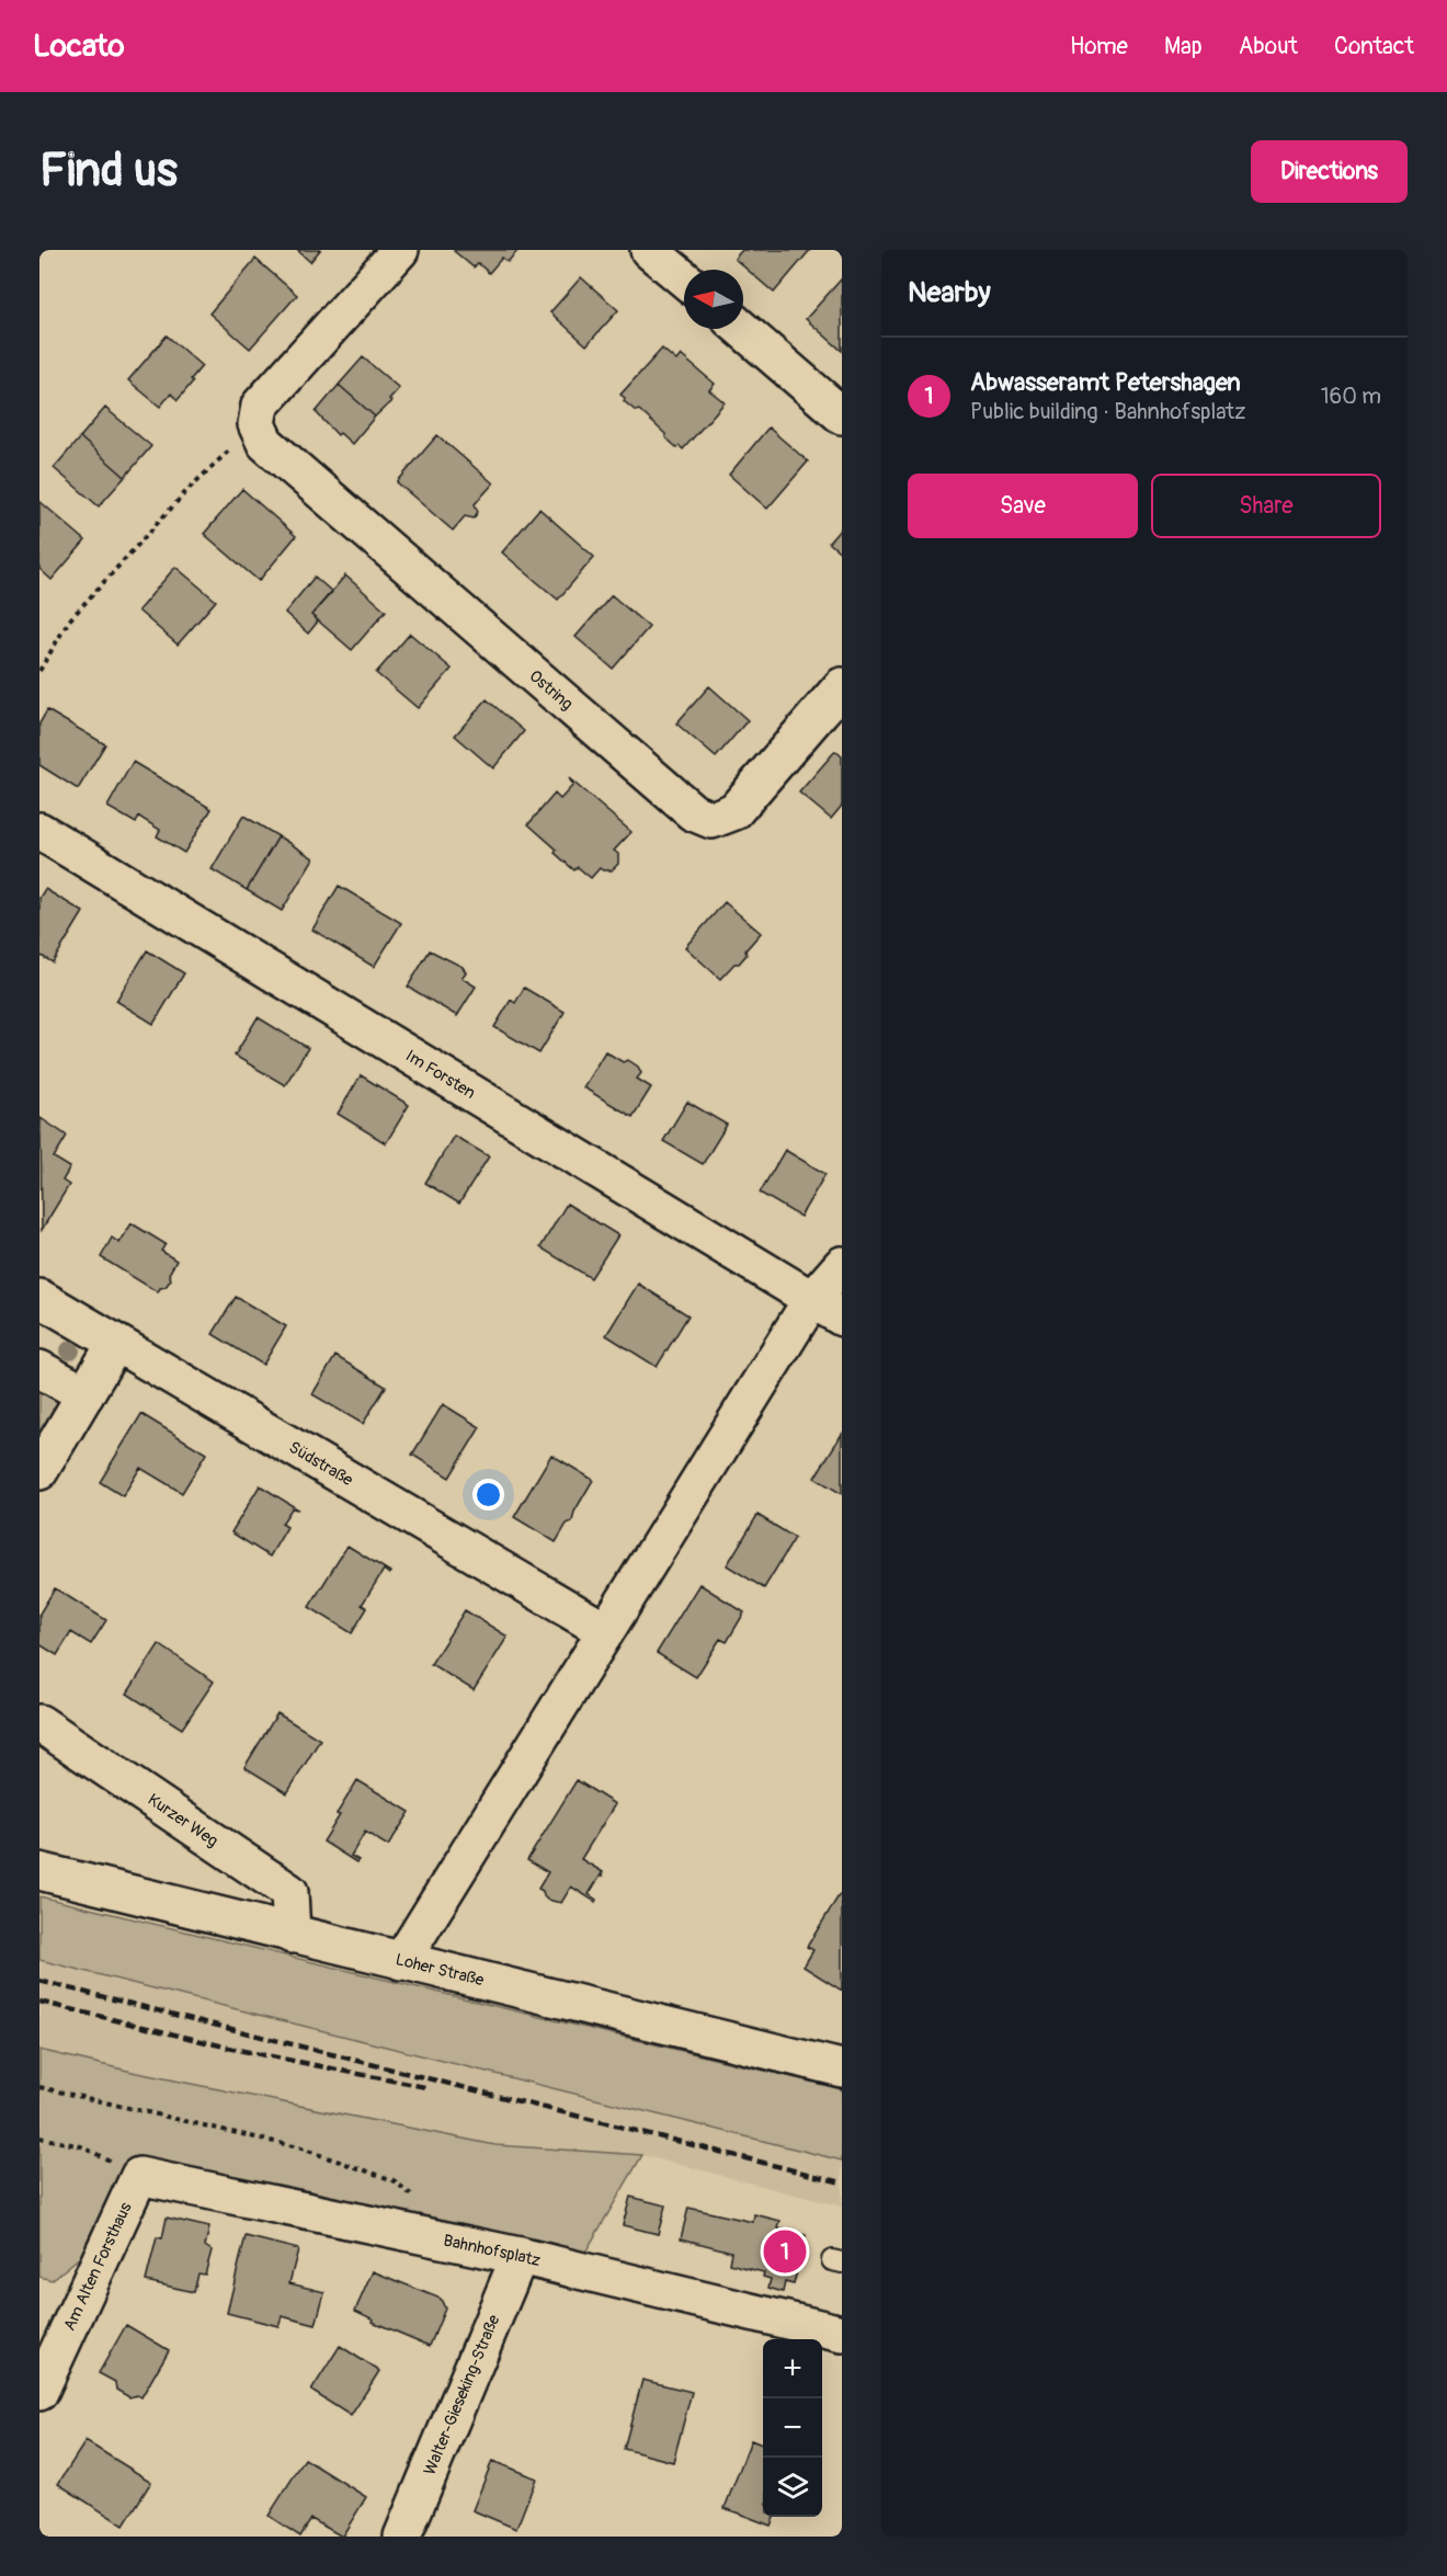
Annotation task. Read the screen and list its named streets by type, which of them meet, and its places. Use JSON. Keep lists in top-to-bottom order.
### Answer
{
  "streets": {
    "street": [
      "Ostring",
      "Im Forsten",
      "Südstraße",
      "Kurzer Weg",
      "Loher Straße",
      "Bahnhofsplatz",
      "Am Alten Forsthaus",
      "Walter-Gieseking-Straße"
    ]
  },
  "crossings": [
    ["Kurzer Weg", "Loher Straße"],
    ["Bahnhofsplatz", "Am Alten Forsthaus"],
    ["Bahnhofsplatz", "Walter-Gieseking-Straße"]
  ],
  "north": "left",
  "page": {
    "header": "Locato",
    "nav": [
      "Home",
      "Map",
      "About",
      "Contact"
    ],
    "buttons": [
      "Directions",
      ["Save", "Share"]
    ],
    "title": "Find us",
    "heading": "Nearby",
    "list": [
      {
        "mark": "1",
        "name": "Abwasseramt Petershagen",
        "note": "Public building · Bahnhofsplatz",
        "value": "160 m"
      }
    ],
    "pins": "1",
    "map_buttons": ["+", "−"]
  }
}
